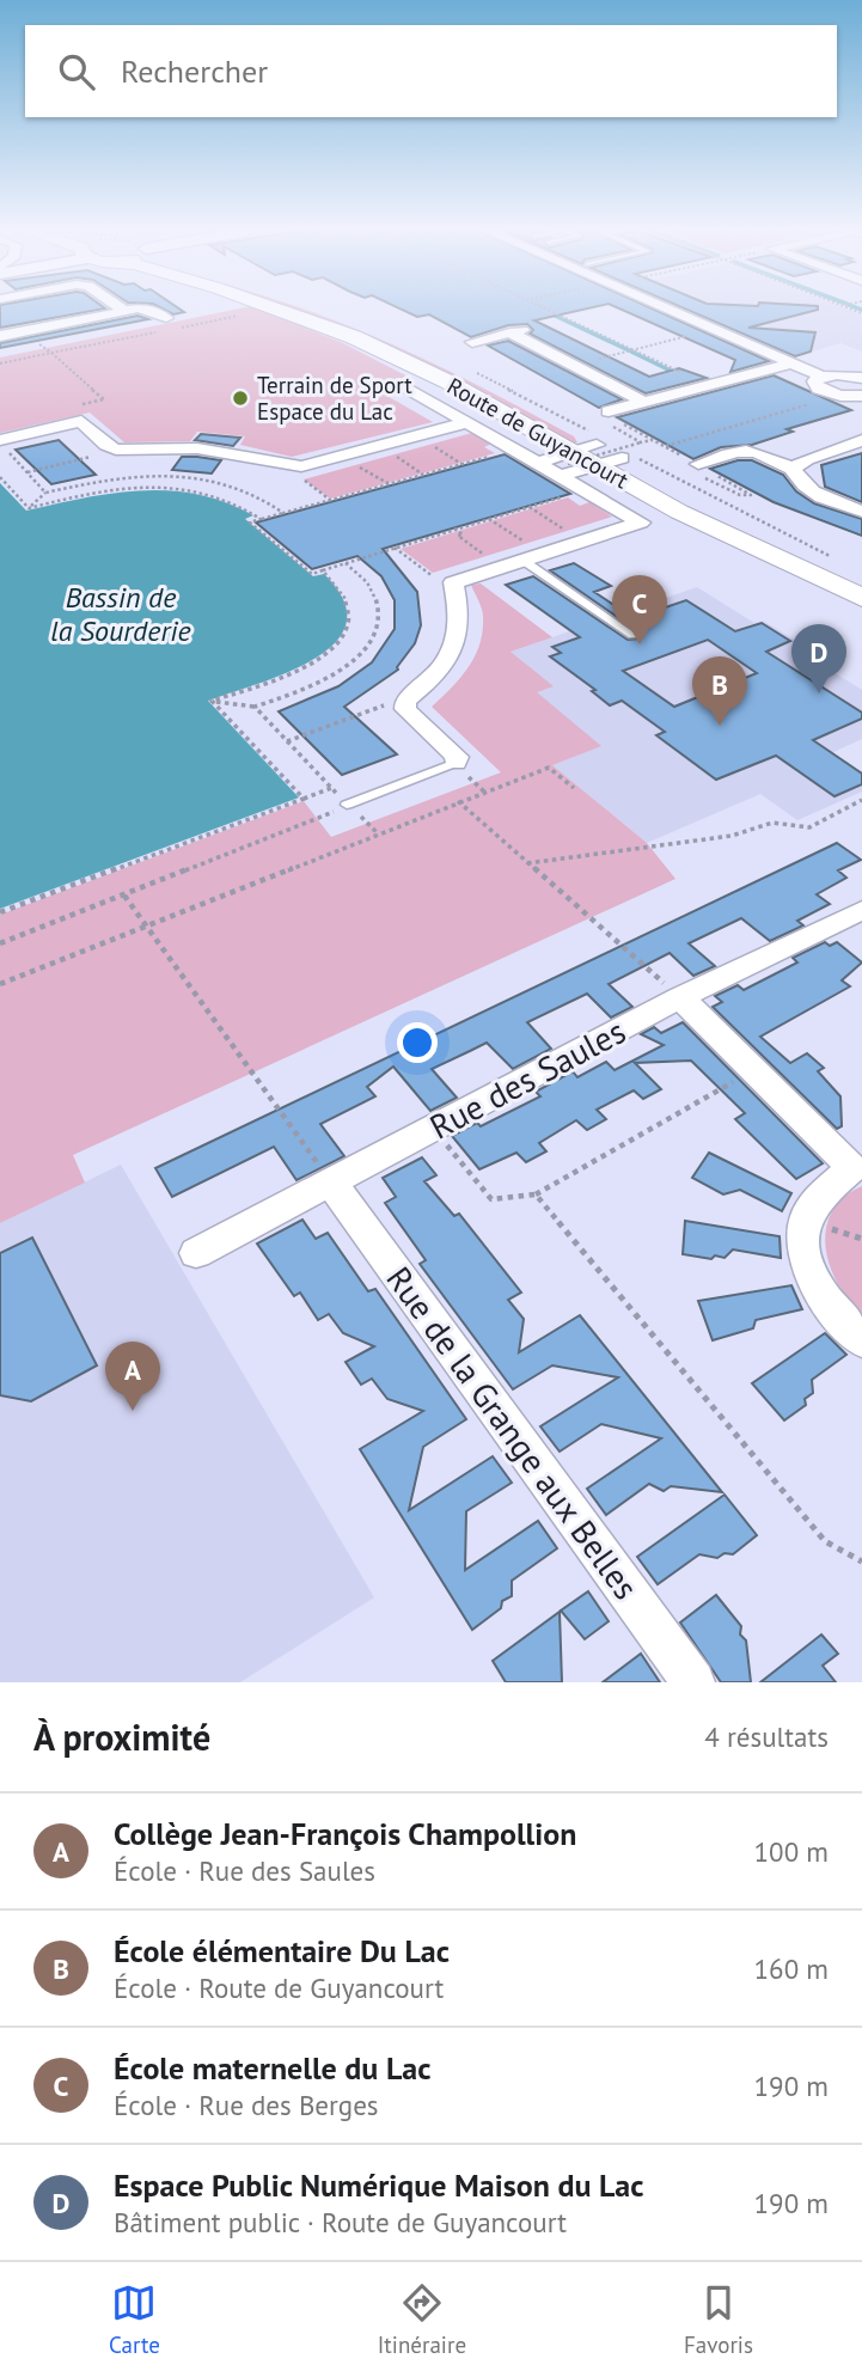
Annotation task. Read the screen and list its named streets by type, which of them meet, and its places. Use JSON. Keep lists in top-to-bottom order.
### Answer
{
  "streets": {
    "main road": ["Route de Guyancourt"],
    "street": ["Rue des Saules", "Rue de la Grange aux Belles"]
  },
  "crossings": [
    ["Rue des Saules", "Rue de la Grange aux Belles"]
  ],
  "water": ["Bassin de la Sourderie"],
  "places": ["Terrain de Sport Espace du Lac"],
  "page": {
    "search": "Rechercher",
    "pins": [
      "C",
      "D",
      "B",
      "A"
    ],
    "heading": ["À proximité", "4 résultats"],
    "list": [
      {
        "mark": "A",
        "name": "Collège Jean-François Champollion",
        "note": "École · Rue des Saules",
        "value": "100 m"
      },
      {
        "mark": "B",
        "name": "École élémentaire Du Lac",
        "note": "École · Route de Guyancourt",
        "value": "160 m"
      },
      {
        "mark": "C",
        "name": "École maternelle du Lac",
        "note": "École · Rue des Berges",
        "value": "190 m"
      },
      {
        "mark": "D",
        "name": "Espace Public Numérique Maison du Lac",
        "note": "Bâtiment public · Route de Guyancourt",
        "value": "190 m"
      }
    ],
    "nav": ["Carte", "Itinéraire", "Favoris"]
  }
}
